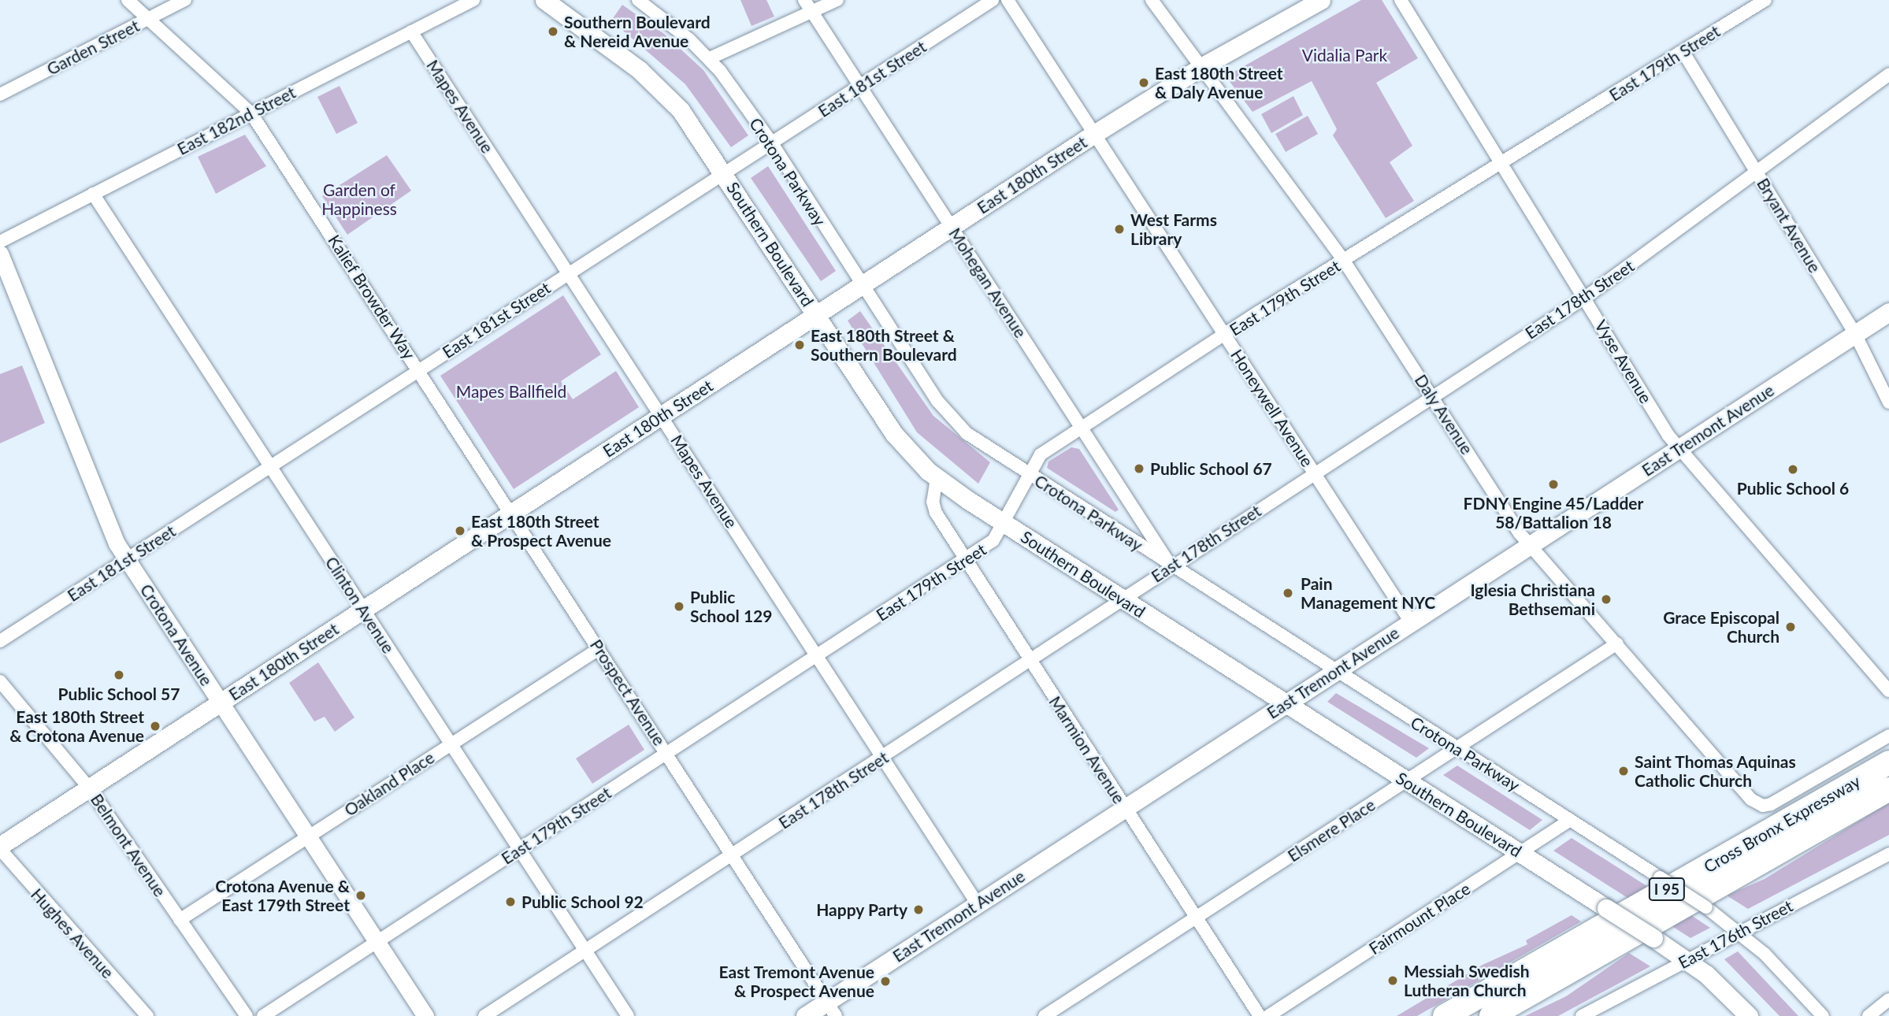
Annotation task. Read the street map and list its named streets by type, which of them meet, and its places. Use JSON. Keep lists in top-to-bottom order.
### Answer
{
  "streets": {
    "highway": ["Cross Bronx Expressway", "I 95"],
    "main road": ["East 180th Street", "Southern Boulevard", "East Tremont Avenue"],
    "street": [
      "Garden Street",
      "East 179th Street",
      "East 181st Street",
      "Mapes Avenue",
      "East 182nd Street",
      "Crotona Parkway",
      "Bryant Avenue",
      "Mohegan Avenue",
      "Kalief Browder Way",
      "East 178th Street",
      "Vyse Avenue",
      "Honeywell Avenue",
      "Daly Avenue",
      "Clinton Avenue",
      "Crotona Avenue",
      "Prospect Avenue",
      "Marmion Avenue",
      "Oakland Place",
      "Elsmere Place",
      "Belmont Avenue",
      "Fairmount Place",
      "Hughes Avenue",
      "East 176th Street"
    ]
  },
  "crossings": [
    ["East 179th Street", "Mapes Avenue"],
    ["East 179th Street", "Crotona Parkway"],
    ["East 179th Street", "Bryant Avenue"],
    ["East 179th Street", "Southern Boulevard"],
    ["East 179th Street", "Mohegan Avenue"],
    ["East 179th Street", "Vyse Avenue"],
    ["East 179th Street", "Honeywell Avenue"],
    ["East 179th Street", "Daly Avenue"],
    ["East 179th Street", "Clinton Avenue"],
    ["East 179th Street", "Crotona Avenue"],
    ["East 179th Street", "Prospect Avenue"],
    ["East 179th Street", "Marmion Avenue"],
    ["East 181st Street", "Mapes Avenue"],
    ["East 181st Street", "Crotona Parkway"],
    ["East 181st Street", "Southern Boulevard"],
    ["East 181st Street", "Mohegan Avenue"],
    ["East 181st Street", "Kalief Browder Way"],
    ["East 181st Street", "Clinton Avenue"],
    ["East 181st Street", "Crotona Avenue"],
    ["East 181st Street", "Prospect Avenue"],
    ["Mapes Avenue", "East 182nd Street"],
    ["Mapes Avenue", "East 180th Street"],
    ["Mapes Avenue", "East 178th Street"],
    ["Mapes Avenue", "East Tremont Avenue"],
    ["East 182nd Street", "Kalief Browder Way"],
    ["East 182nd Street", "Clinton Avenue"],
    ["Crotona Parkway", "East 180th Street"],
    ["Crotona Parkway", "Mohegan Avenue"],
    ["Crotona Parkway", "East 178th Street"],
    ["Crotona Parkway", "East Tremont Avenue"],
    ["Crotona Parkway", "Elsmere Place"],
    ["Crotona Parkway", "Fairmount Place"],
    ["Crotona Parkway", "East 176th Street"],
    ["East 180th Street", "Southern Boulevard"],
    ["East 180th Street", "Mohegan Avenue"],
    ["East 180th Street", "Honeywell Avenue"],
    ["East 180th Street", "Daly Avenue"],
    ["East 180th Street", "Clinton Avenue"],
    ["East 180th Street", "Crotona Avenue"],
    ["East 180th Street", "Prospect Avenue"],
    ["East 180th Street", "Belmont Avenue"],
    ["East 180th Street", "Hughes Avenue"],
    ["Bryant Avenue", "East 178th Street"],
    ["Bryant Avenue", "East Tremont Avenue"],
    ["Southern Boulevard", "East 178th Street"],
    ["Southern Boulevard", "East Tremont Avenue"],
    ["Southern Boulevard", "Marmion Avenue"],
    ["Southern Boulevard", "Elsmere Place"],
    ["Southern Boulevard", "Fairmount Place"],
    ["Southern Boulevard", "East 176th Street"],
    ["Mohegan Avenue", "East 178th Street"],
    ["Kalief Browder Way", "Prospect Avenue"],
    ["East 178th Street", "Vyse Avenue"],
    ["East 178th Street", "Honeywell Avenue"],
    ["East 178th Street", "Daly Avenue"],
    ["East 178th Street", "Clinton Avenue"],
    ["East 178th Street", "Prospect Avenue"],
    ["East 178th Street", "Marmion Avenue"],
    ["Vyse Avenue", "East Tremont Avenue"],
    ["Honeywell Avenue", "East Tremont Avenue"],
    ["Daly Avenue", "East Tremont Avenue"],
    ["Daly Avenue", "Elsmere Place"],
    ["East Tremont Avenue", "Prospect Avenue"],
    ["East Tremont Avenue", "Marmion Avenue"],
    ["Clinton Avenue", "Oakland Place"],
    ["Crotona Avenue", "Oakland Place"],
    ["Prospect Avenue", "Oakland Place"],
    ["Marmion Avenue", "Elsmere Place"],
    ["Oakland Place", "Belmont Avenue"]
  ],
  "parks": ["Vidalia Park", "Garden of Happiness", "Mapes Ballfield"],
  "places": [
    "Southern Boulevard & Nereid Avenue",
    "East 180th Street & Daly Avenue",
    "West Farms Library",
    "East 180th Street & Southern Boulevard",
    "Public School 67",
    "Public School 6",
    "FDNY Engine 45/Ladder 58/Battalion 18",
    "East 180th Street & Prospect Avenue",
    "Pain Management NYC",
    "Iglesia Christiana Bethsemani",
    "Public School 129",
    "Grace Episcopal Church",
    "Public School 57",
    "East 180th Street & Crotona Avenue",
    "Saint Thomas Aquinas Catholic Church",
    "Crotona Avenue & East 179th Street",
    "Public School 92",
    "Happy Party",
    "Messiah Swedish Lutheran Church",
    "East Tremont Avenue & Prospect Avenue"
  ]
}
